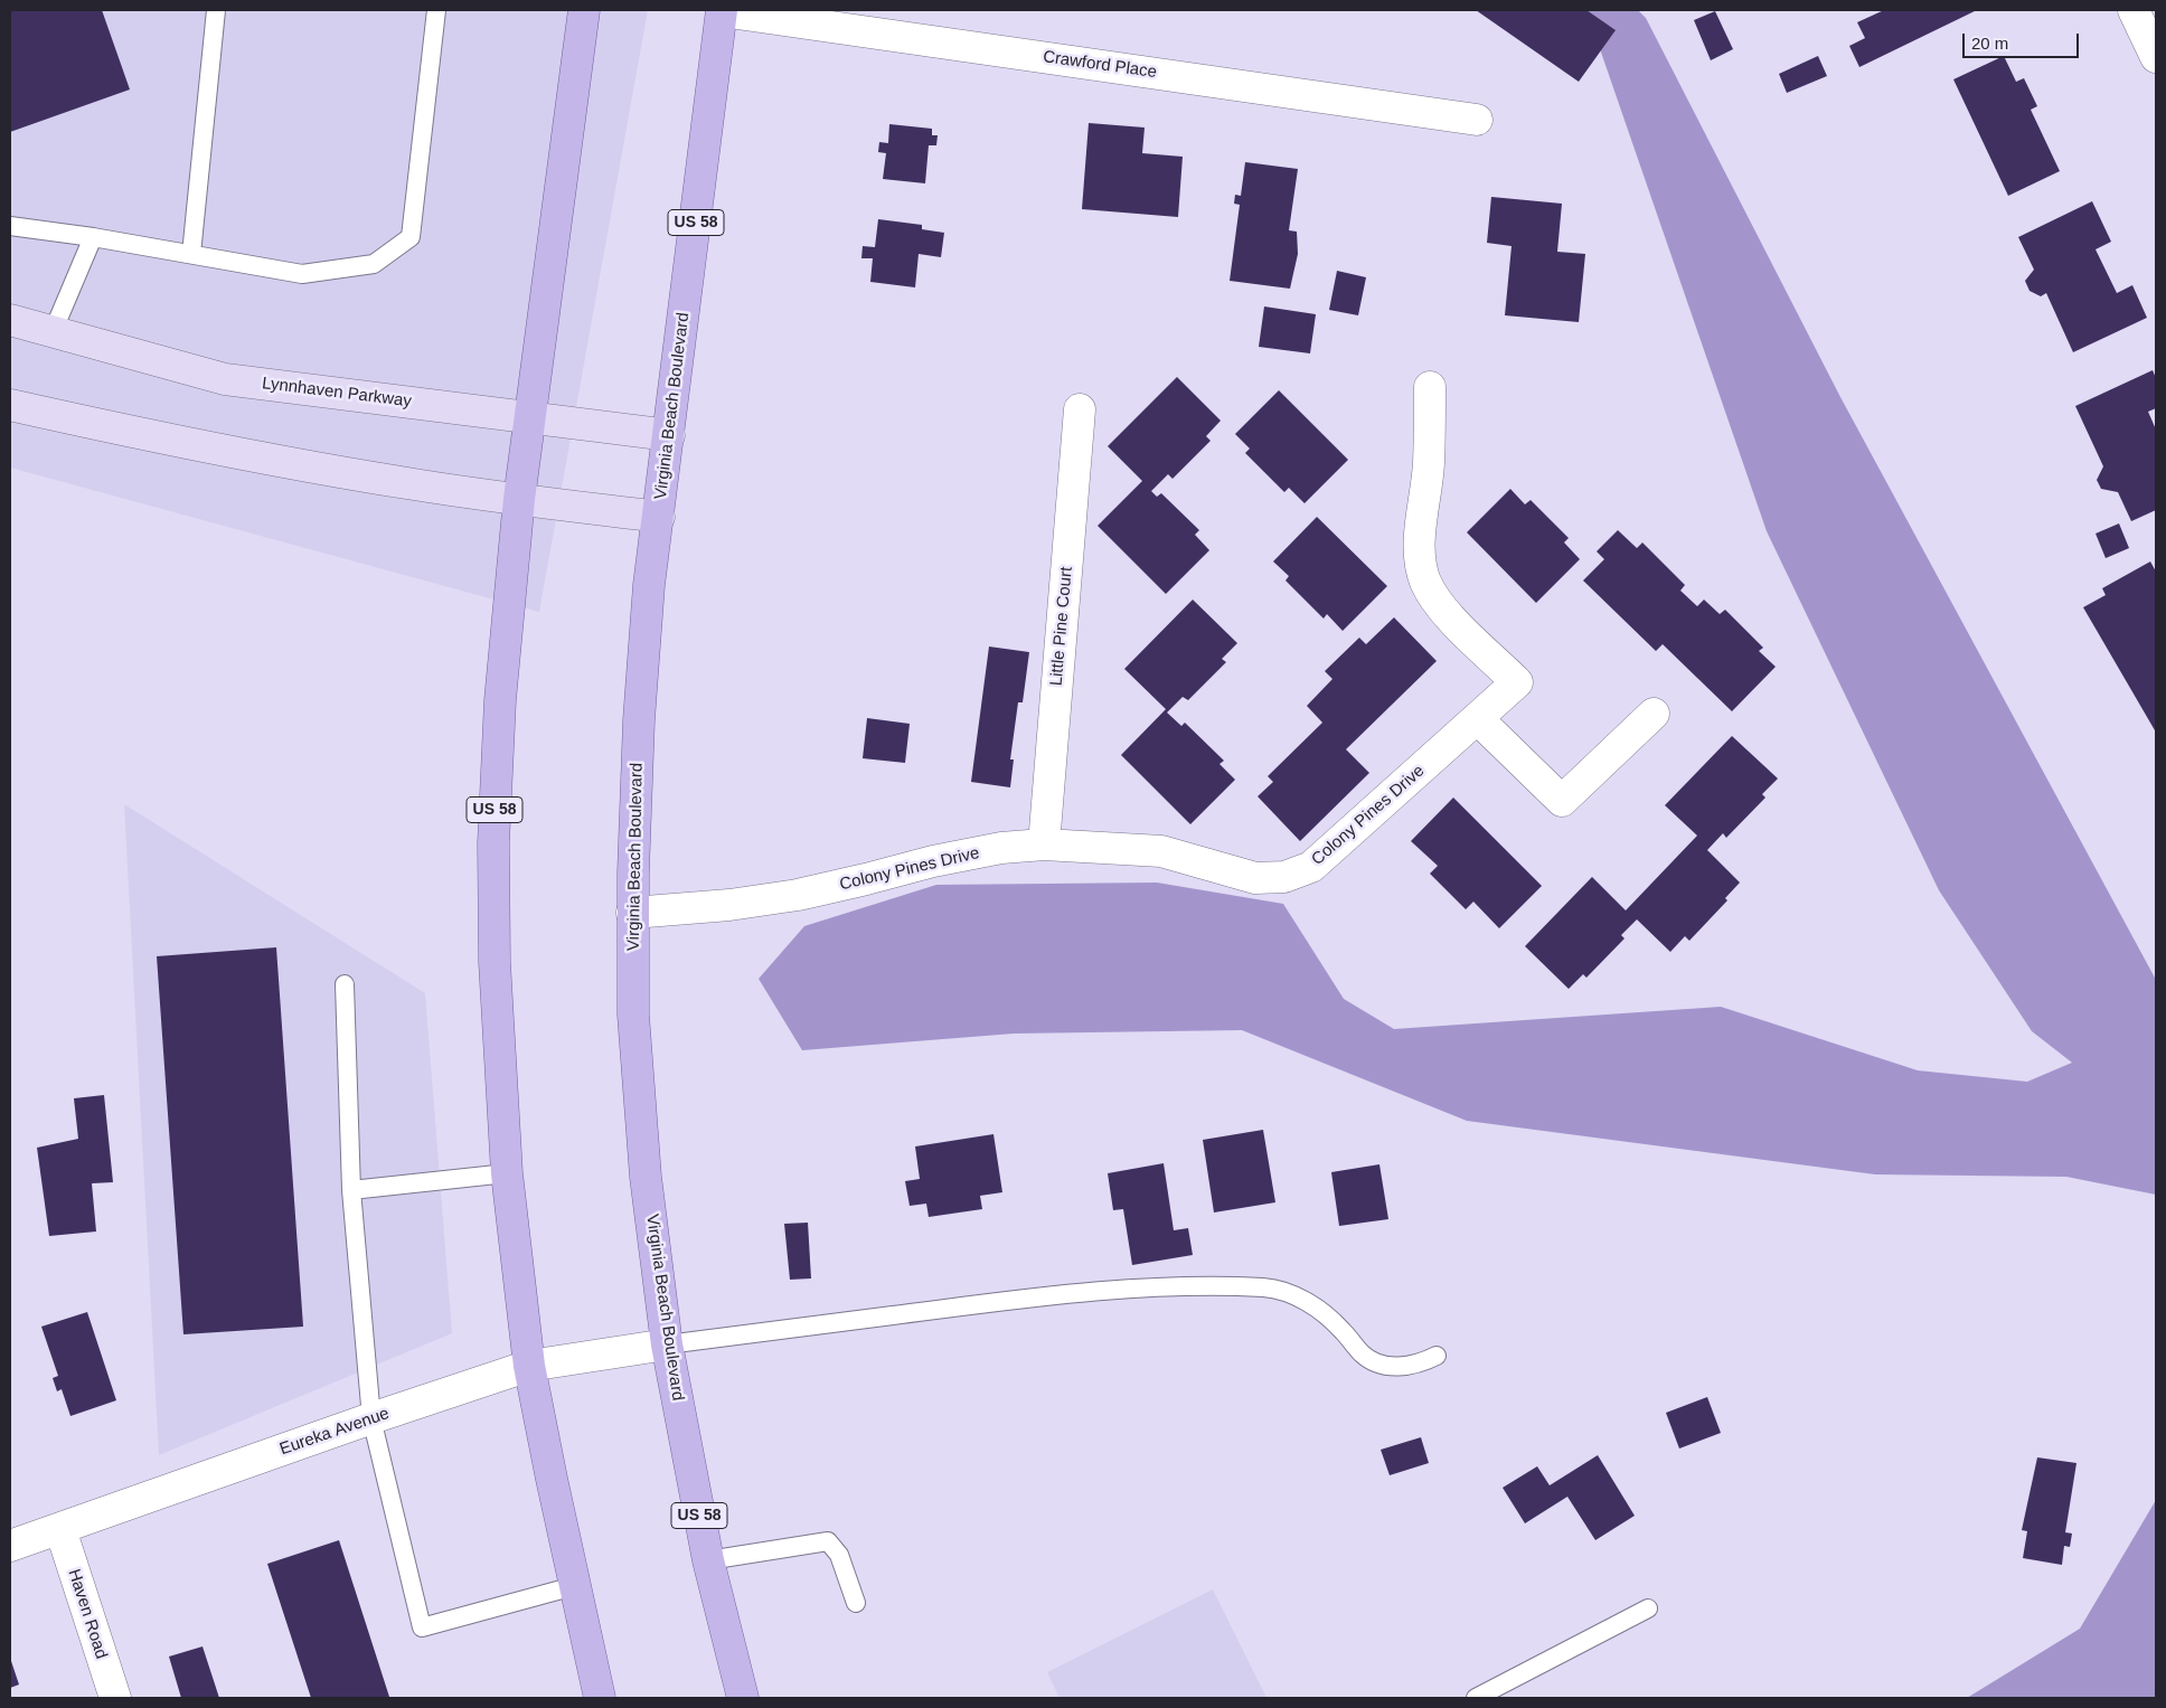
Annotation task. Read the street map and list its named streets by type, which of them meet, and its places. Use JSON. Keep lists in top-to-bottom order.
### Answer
{
  "streets": {
    "main road": ["US 58", "Lynnhaven Parkway", "Virginia Beach Boulevard"],
    "street": [
      "Crawford Place",
      "Little Pine Court",
      "Colony Pines Drive",
      "Eureka Avenue",
      "Haven Road"
    ]
  },
  "crossings": [
    ["Crawford Place", "Virginia Beach Boulevard"],
    ["US 58", "Lynnhaven Parkway"],
    ["US 58", "Eureka Avenue"],
    ["Lynnhaven Parkway", "Virginia Beach Boulevard"],
    ["Virginia Beach Boulevard", "Colony Pines Drive"],
    ["Virginia Beach Boulevard", "Eureka Avenue"],
    ["Little Pine Court", "Colony Pines Drive"],
    ["Eureka Avenue", "Haven Road"]
  ],
  "scale_bar": "20 m"
}
